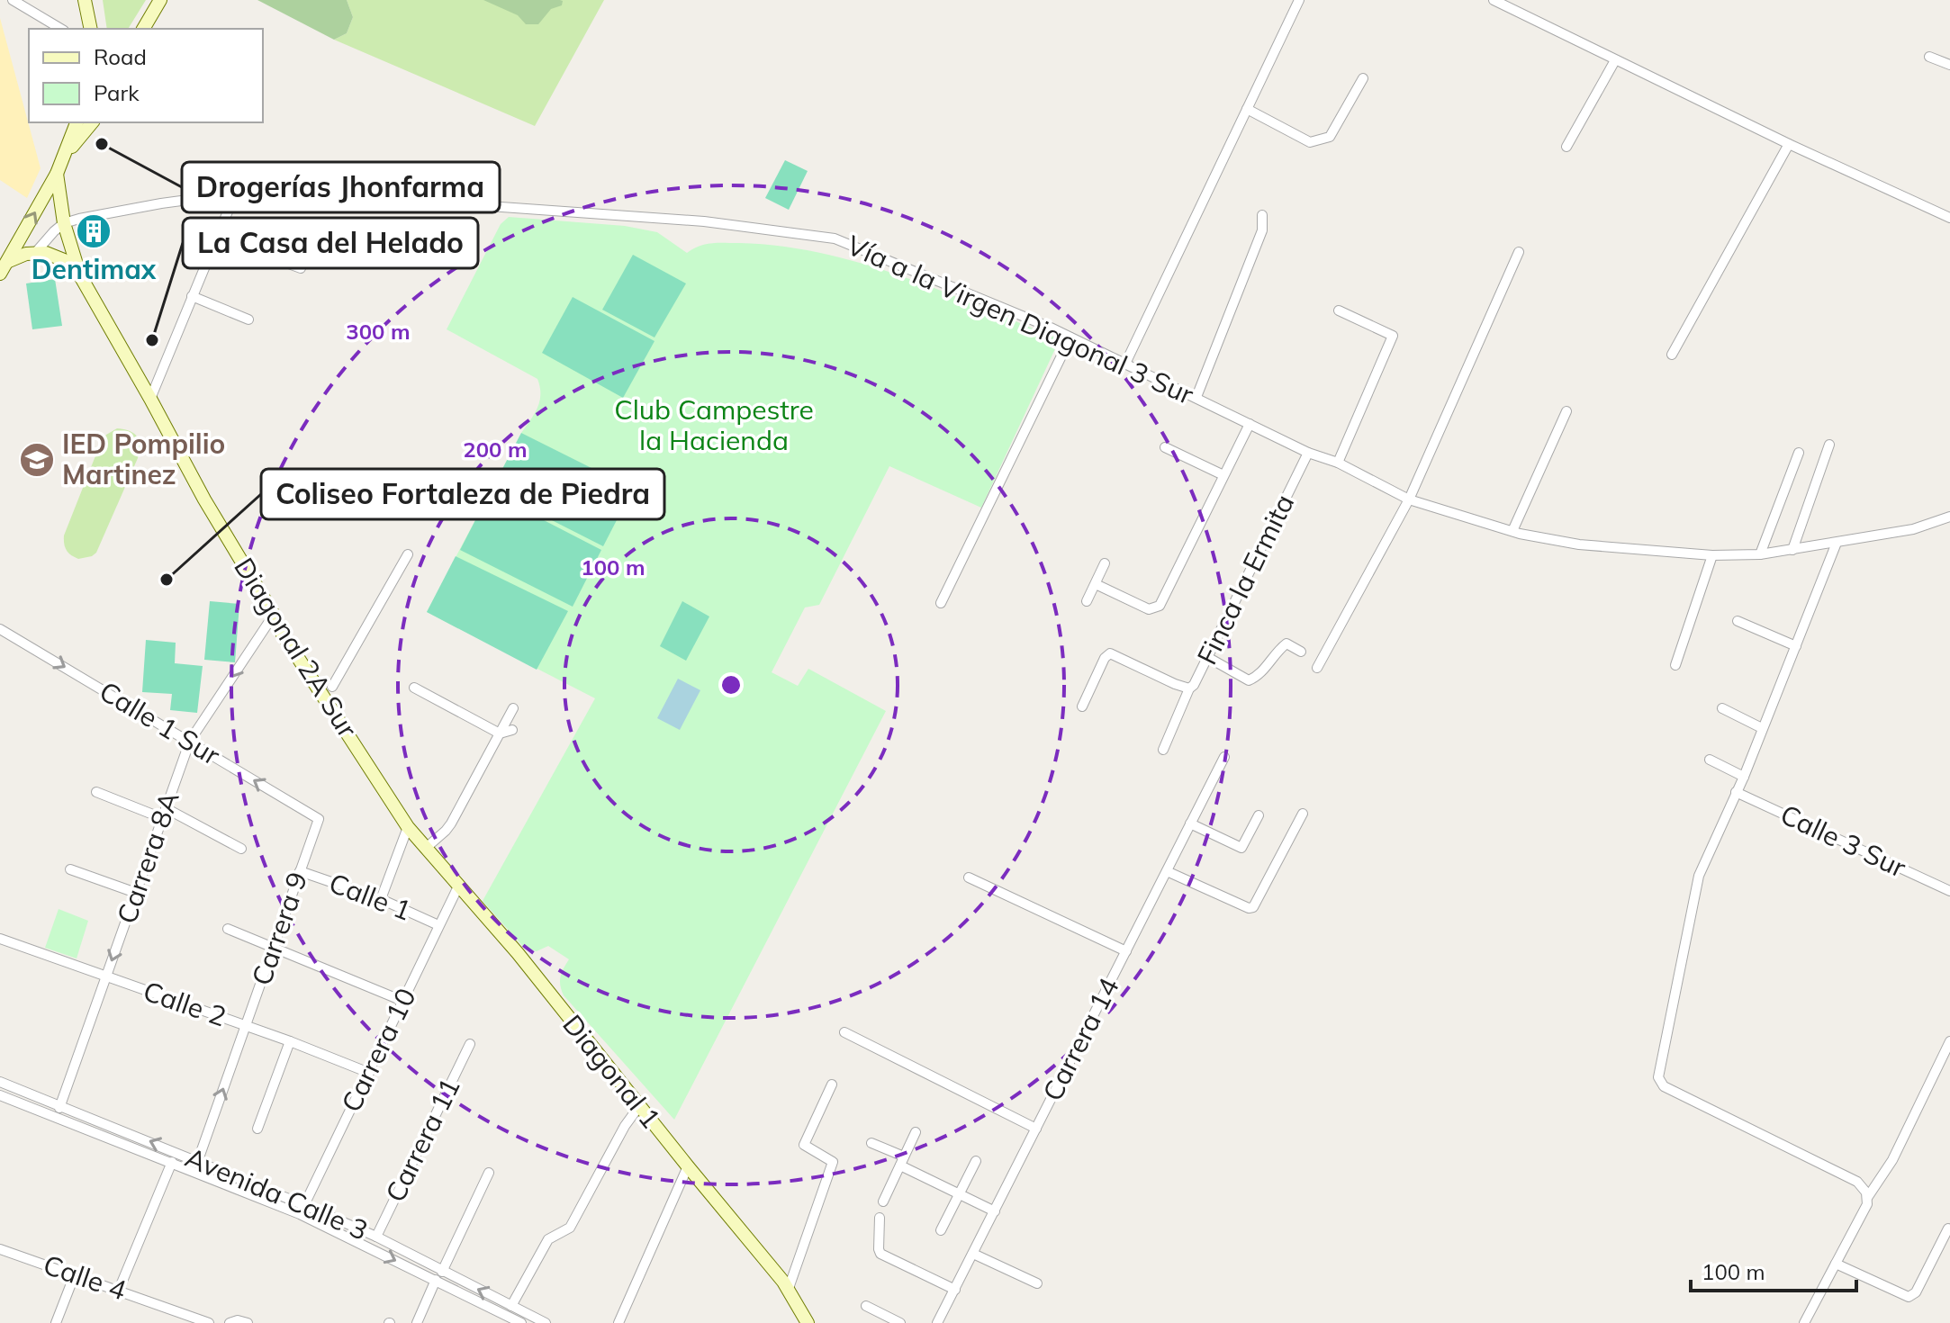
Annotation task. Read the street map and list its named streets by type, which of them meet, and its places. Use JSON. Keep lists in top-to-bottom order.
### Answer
{
  "streets": {
    "main road": ["Diagonal 2A Sur", "Diagonal 1"],
    "street": [
      "Vía a la Virgen Diagonal 3 Sur",
      "Finca la Ermita",
      "Calle 1 Sur",
      "Calle 3 Sur",
      "Carrera 8A",
      "Calle 1",
      "Carrera 9",
      "Calle 2",
      "Carrera 14",
      "Carrera 10",
      "Carrera 11",
      "Avenida Calle 3",
      "Calle 4"
    ]
  },
  "crossings": [
    ["Vía a la Virgen Diagonal 3 Sur", "Finca la Ermita"],
    ["Diagonal 2A Sur", "Carrera 8A"],
    ["Diagonal 2A Sur", "Diagonal 1"],
    ["Calle 1 Sur", "Carrera 8A"],
    ["Calle 1 Sur", "Carrera 9"],
    ["Carrera 8A", "Calle 2"],
    ["Carrera 8A", "Avenida Calle 3"],
    ["Calle 1", "Carrera 9"],
    ["Calle 1", "Carrera 10"],
    ["Carrera 9", "Calle 2"],
    ["Carrera 9", "Avenida Calle 3"],
    ["Calle 2", "Carrera 10"],
    ["Carrera 10", "Diagonal 1"],
    ["Carrera 10", "Avenida Calle 3"],
    ["Carrera 11", "Avenida Calle 3"]
  ],
  "one_way": ["Carrera 8A"],
  "parks": ["Club Campestre la Hacienda"],
  "places": {
    "other": ["Drogerías Jhonfarma", "La Casa del Helado", "Coliseo Fortaleza de Piedra"],
    "building": ["Dentimax"],
    "school or university": ["IED Pompilio Martinez"]
  },
  "legend": ["Road", "Park"],
  "scale_bar": "100 m",
  "rings": ["300 m", "200 m", "100 m"]
}
